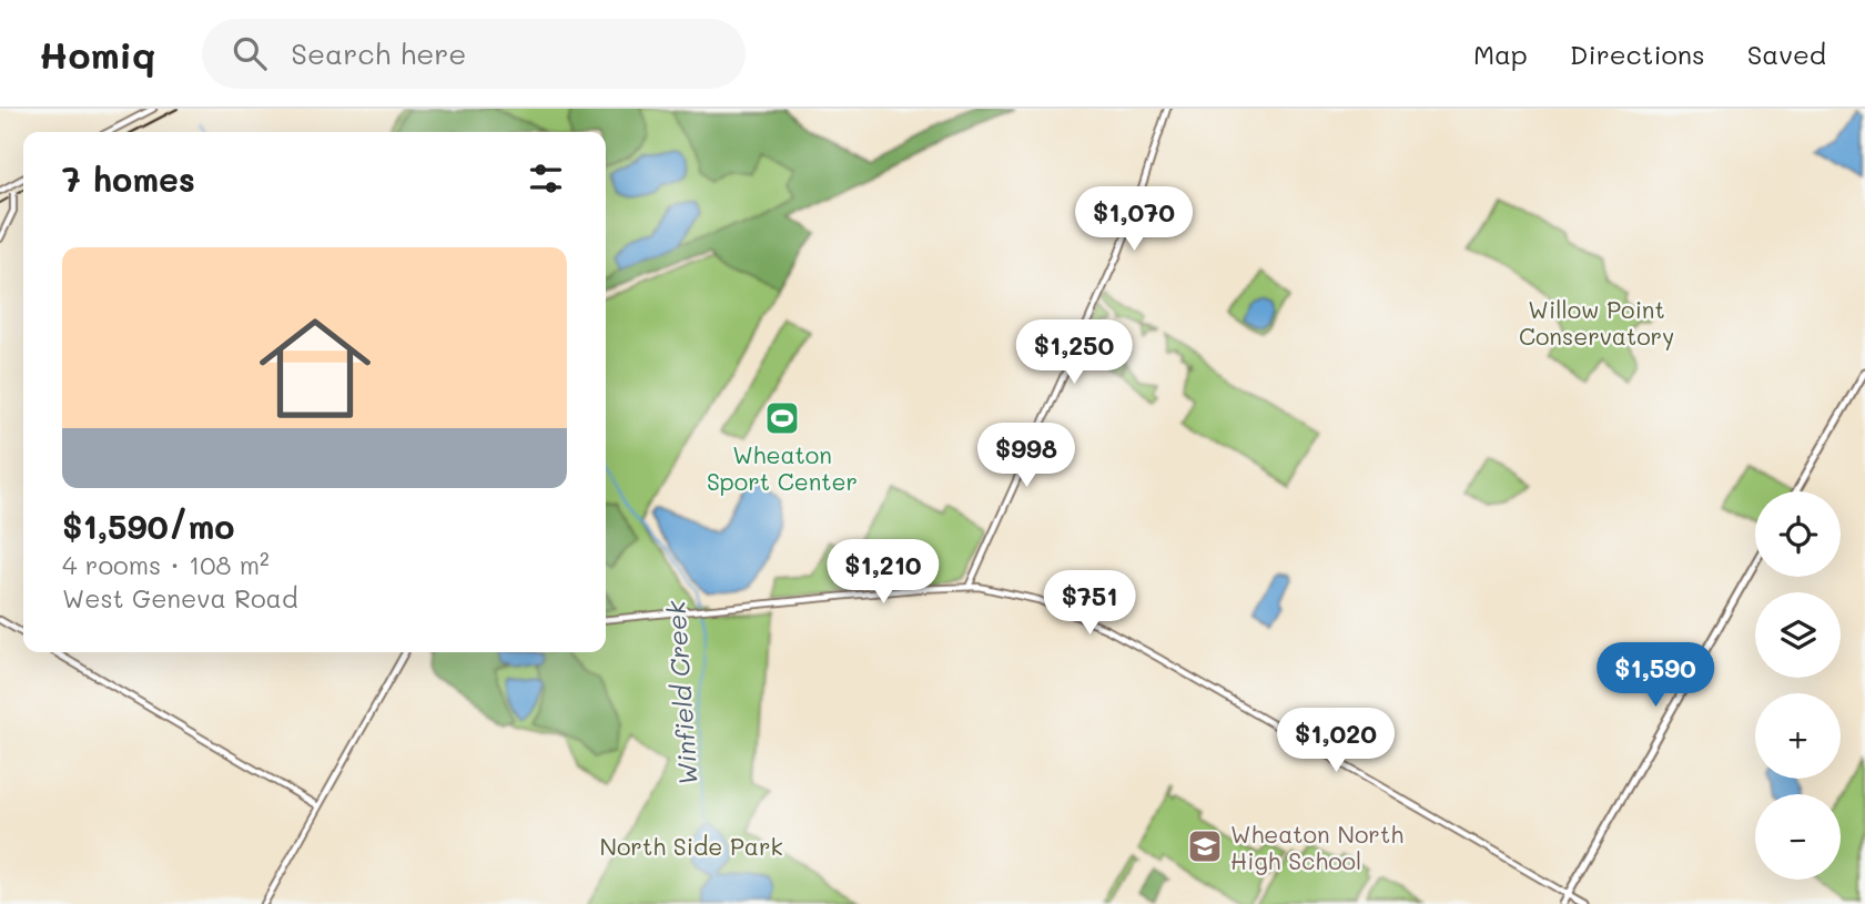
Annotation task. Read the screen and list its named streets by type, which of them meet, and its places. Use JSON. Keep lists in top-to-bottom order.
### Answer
{
  "water": ["Winfield Creek"],
  "parks": ["Willow Point Conservatory", "North Side Park"],
  "places": {
    "sports": ["Wheaton Sport Center"],
    "school or university": ["Wheaton North High School"]
  },
  "page": {
    "header": "Homiq",
    "search": "Search here",
    "nav": ["Map", "Directions", "Saved"],
    "heading": "7 homes",
    "price": [
      "$1,070",
      "$1,250",
      "$998",
      "$1,210",
      "$751",
      "$1,590",
      "$1,020"
    ],
    "list": [
      {
        "name": "$1,590/mo",
        "note": "4 rooms · 108 m² · West Geneva Road"
      }
    ],
    "map_buttons": ["+", "−"]
  }
}
